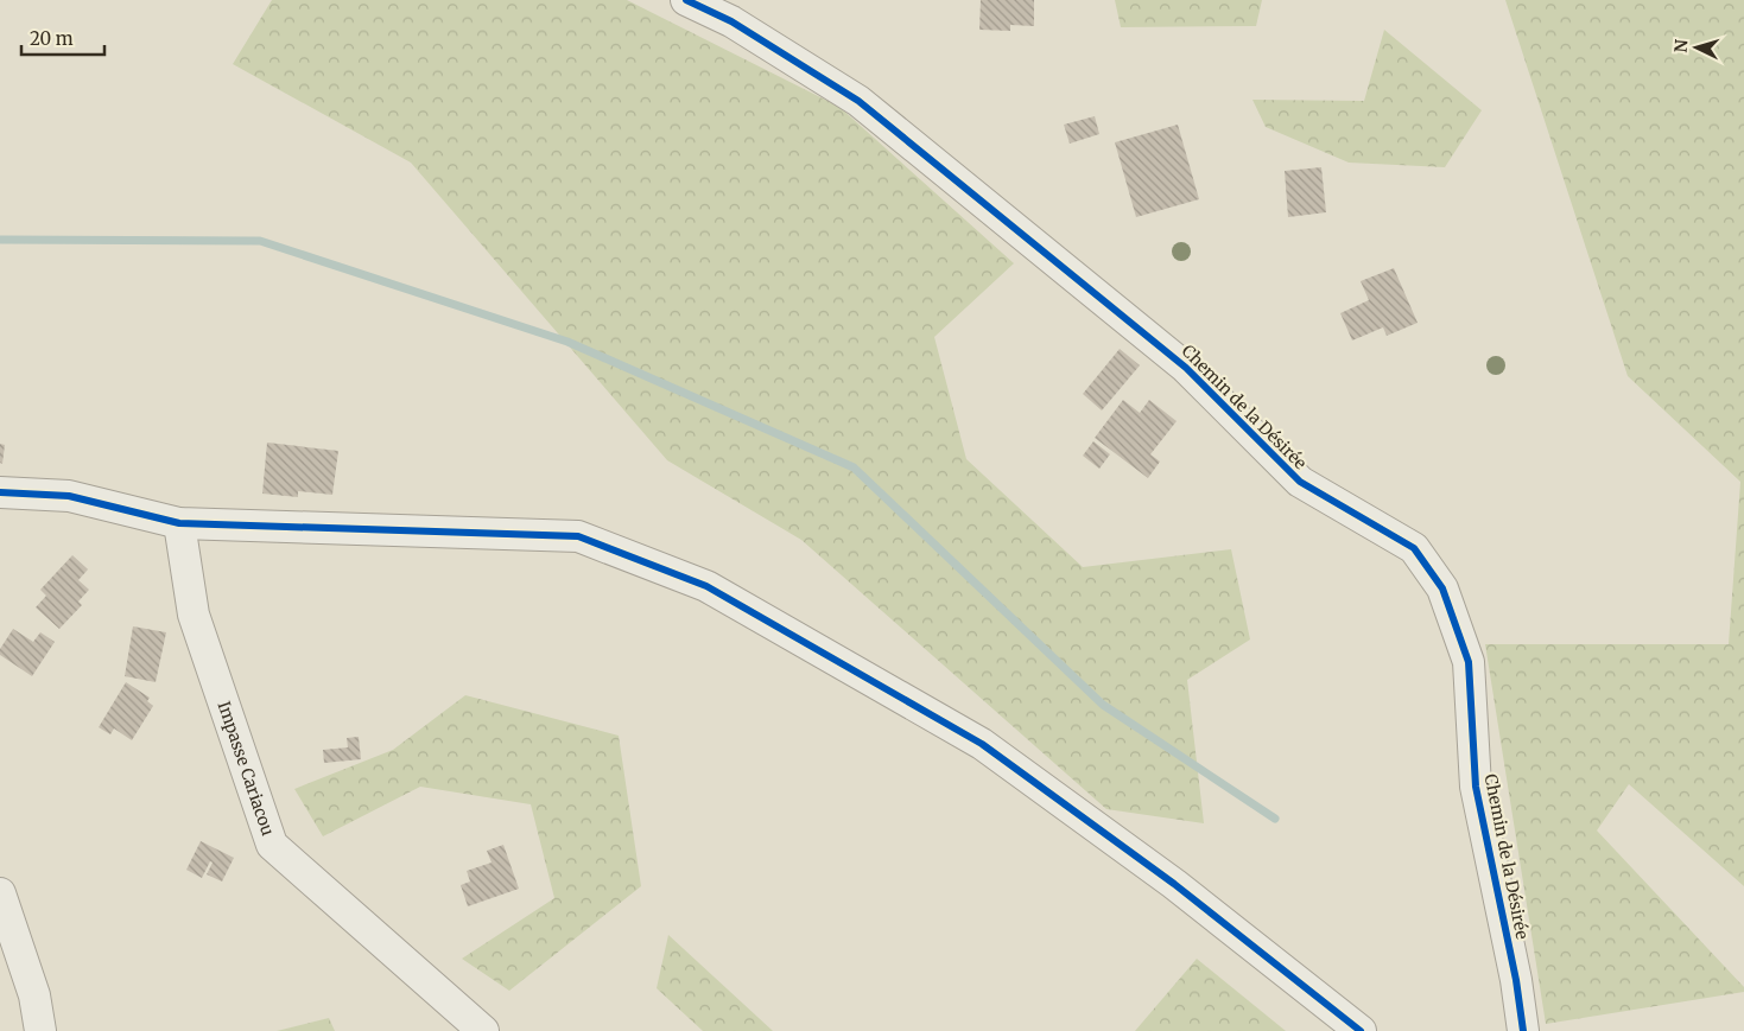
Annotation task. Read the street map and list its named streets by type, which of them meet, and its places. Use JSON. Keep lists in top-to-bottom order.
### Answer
{
  "streets": {
    "street": ["Chemin de la Désirée", "Impasse Cariacou"]
  },
  "scale_bar": "20 m",
  "north": "left"
}
